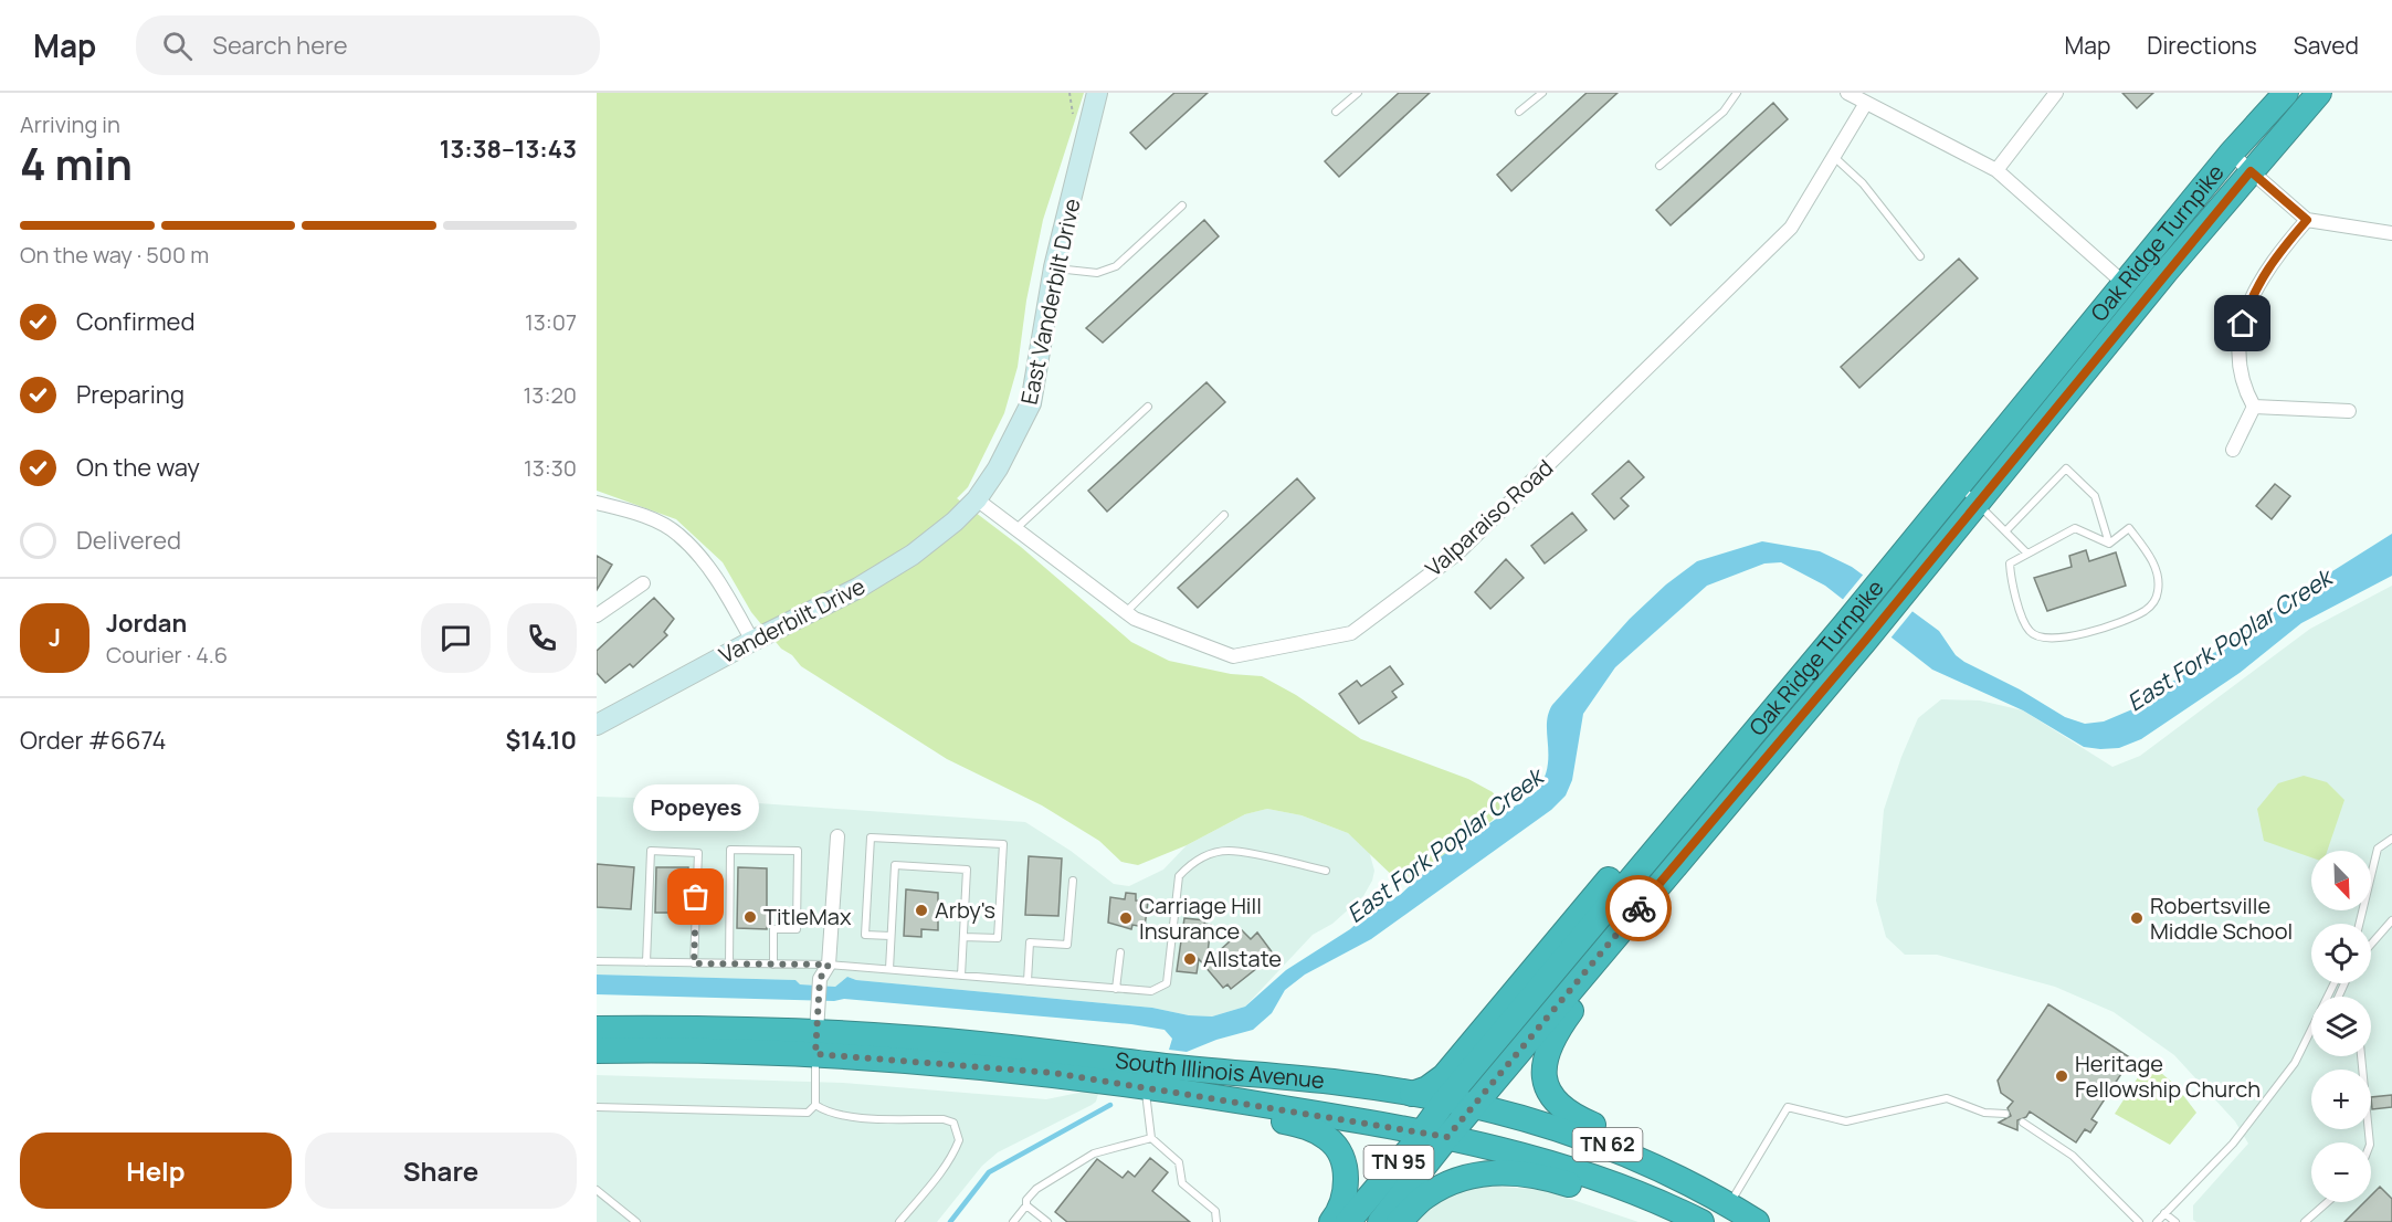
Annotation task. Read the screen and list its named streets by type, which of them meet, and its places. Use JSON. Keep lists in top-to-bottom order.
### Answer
{
  "streets": {
    "highway": [
      "Oak Ridge Turnpike",
      "South Illinois Avenue",
      "TN 62",
      "TN 95"
    ],
    "street": ["East Vanderbilt Drive", "Valparaiso Road", "Vanderbilt Drive"]
  },
  "crossings": [
    ["Oak Ridge Turnpike", "South Illinois Avenue"],
    ["Oak Ridge Turnpike", "TN 62"],
    ["East Vanderbilt Drive", "Valparaiso Road"],
    ["East Vanderbilt Drive", "Vanderbilt Drive"],
    ["Valparaiso Road", "Vanderbilt Drive"],
    ["South Illinois Avenue", "TN 62"]
  ],
  "water": ["East Fork Poplar Creek"],
  "places": [
    "Popeyes",
    "Arby's",
    "TitleMax",
    "Carriage Hill Insurance",
    "Robertsville Middle School",
    "Allstate",
    "Heritage Fellowship Church"
  ],
  "north": "bottom right",
  "page": {
    "header": "Map",
    "search": "Search here",
    "nav": ["Map", "Directions", "Saved"],
    "heading": ["4 min", "Arriving in", "13:38–13:43"],
    "panel": [
      "Jordan",
      "Courier · 4.6",
      "Order #6674",
      "$14.10"
    ],
    "bar": "On the way · 500 m",
    "list": [
      ["Confirmed", "13:07"],
      ["Preparing", "13:20"],
      ["On the way", "13:30"],
      "Delivered"
    ],
    "round": "J",
    "bubble": "Popeyes",
    "map_buttons": ["+", "−"],
    "buttons": ["Help", "Share"]
  }
}
